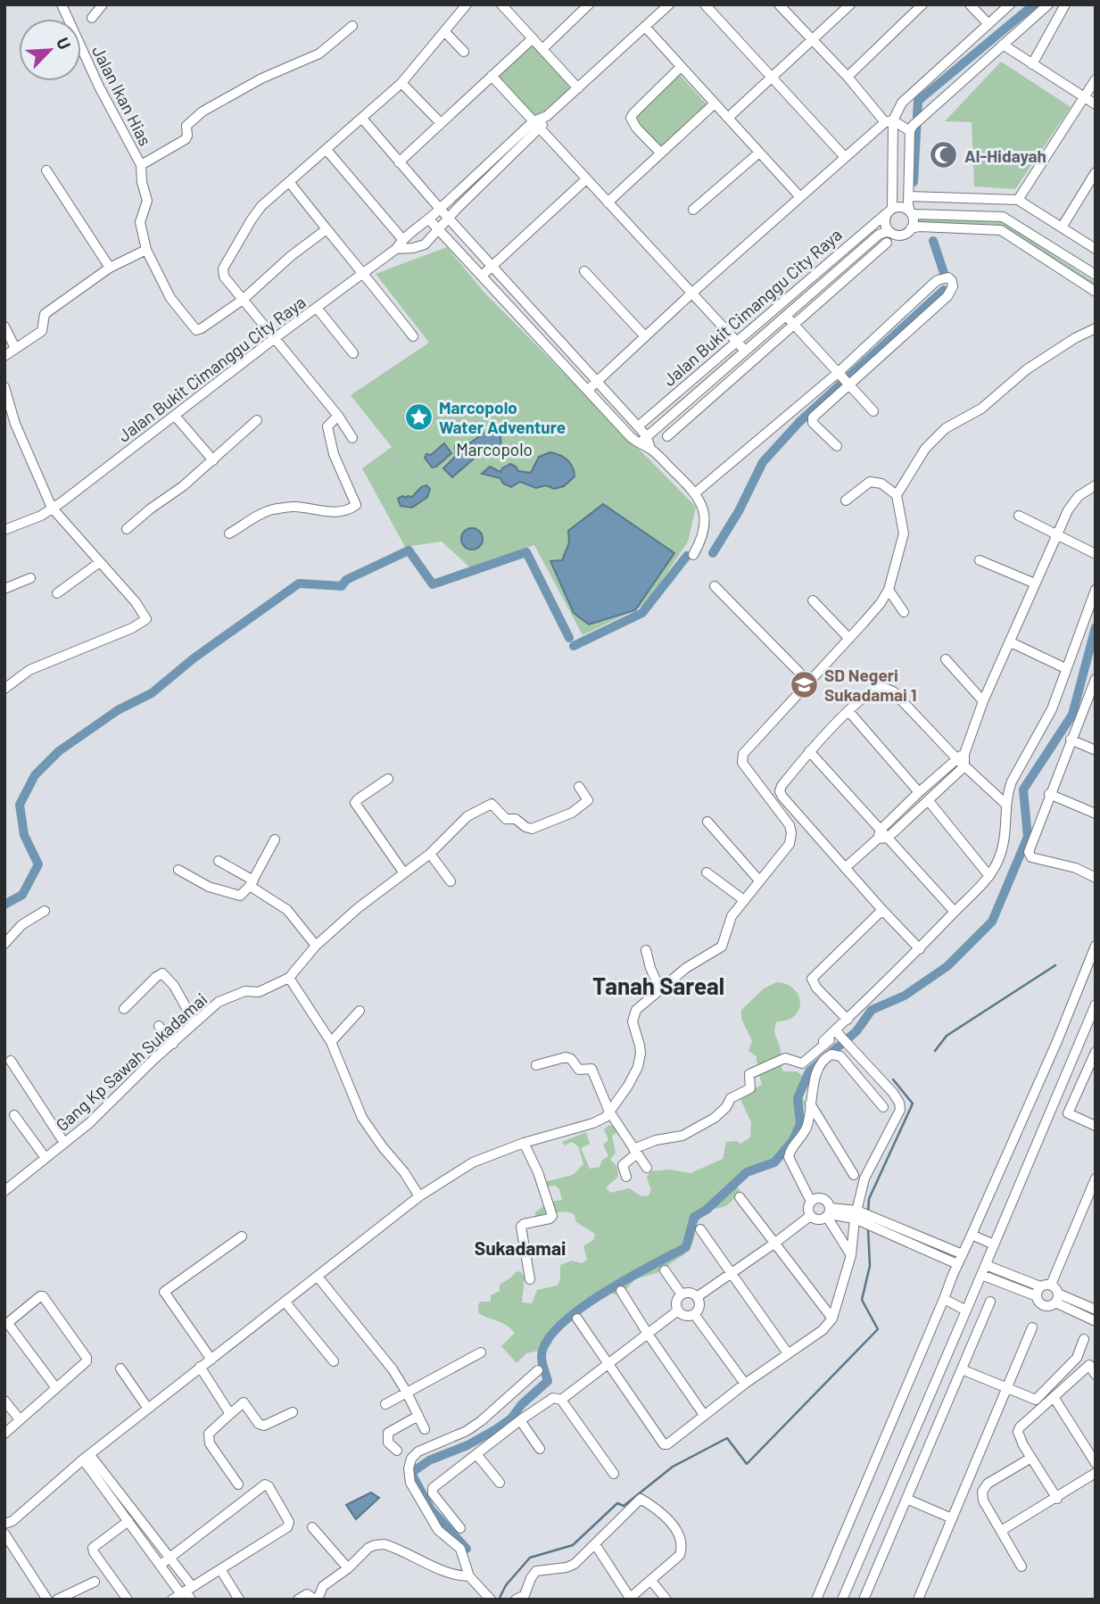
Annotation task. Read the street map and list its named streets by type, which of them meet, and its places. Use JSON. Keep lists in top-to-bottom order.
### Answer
{
  "streets": {
    "street": ["Jalan Ikan Hias", "Jalan Bukit Cimanggu City Raya", "Gang Kp Sawah Sukadamai"]
  },
  "districts": ["Tanah Sareal", "Sukadamai"],
  "parks": ["Marcopolo"],
  "places": {
    "mosque": ["Al-Hidayah"],
    "place": ["Marcopolo Water Adventure"],
    "school or university": ["SD Negeri Sukadamai 1"]
  },
  "north": "top right"
}
